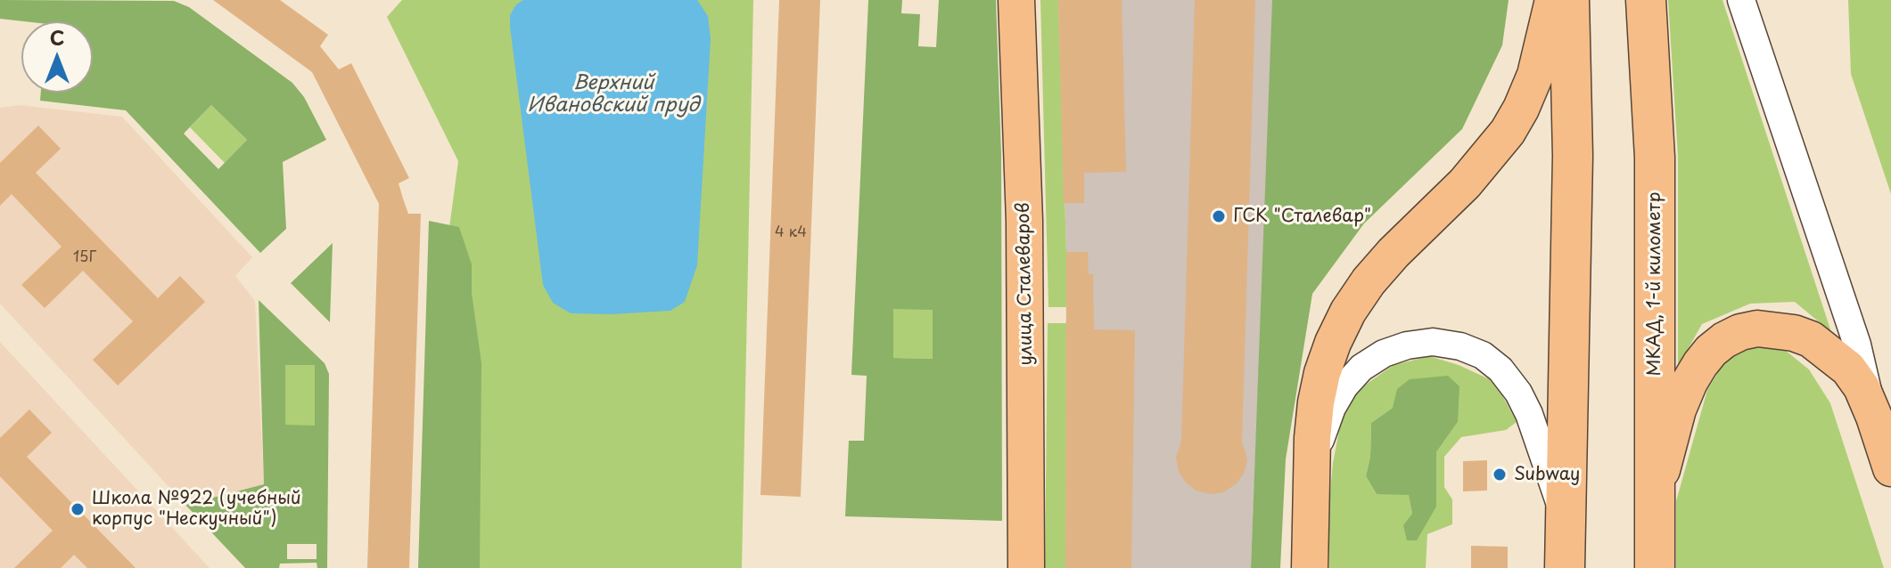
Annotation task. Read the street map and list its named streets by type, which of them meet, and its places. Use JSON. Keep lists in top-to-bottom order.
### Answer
{
  "streets": {
    "highway": ["МКАД, 1-й километр"],
    "main road": ["улица Сталеваров"]
  },
  "water": ["Верхний Ивановский пруд"],
  "places": ["ГСК \"Сталевар\"", "Subway", "Школа №922 (учебный корпус \"Нескучный\")"],
  "house_numbers": ["4 к4", "15Г"],
  "north": "top"
}
